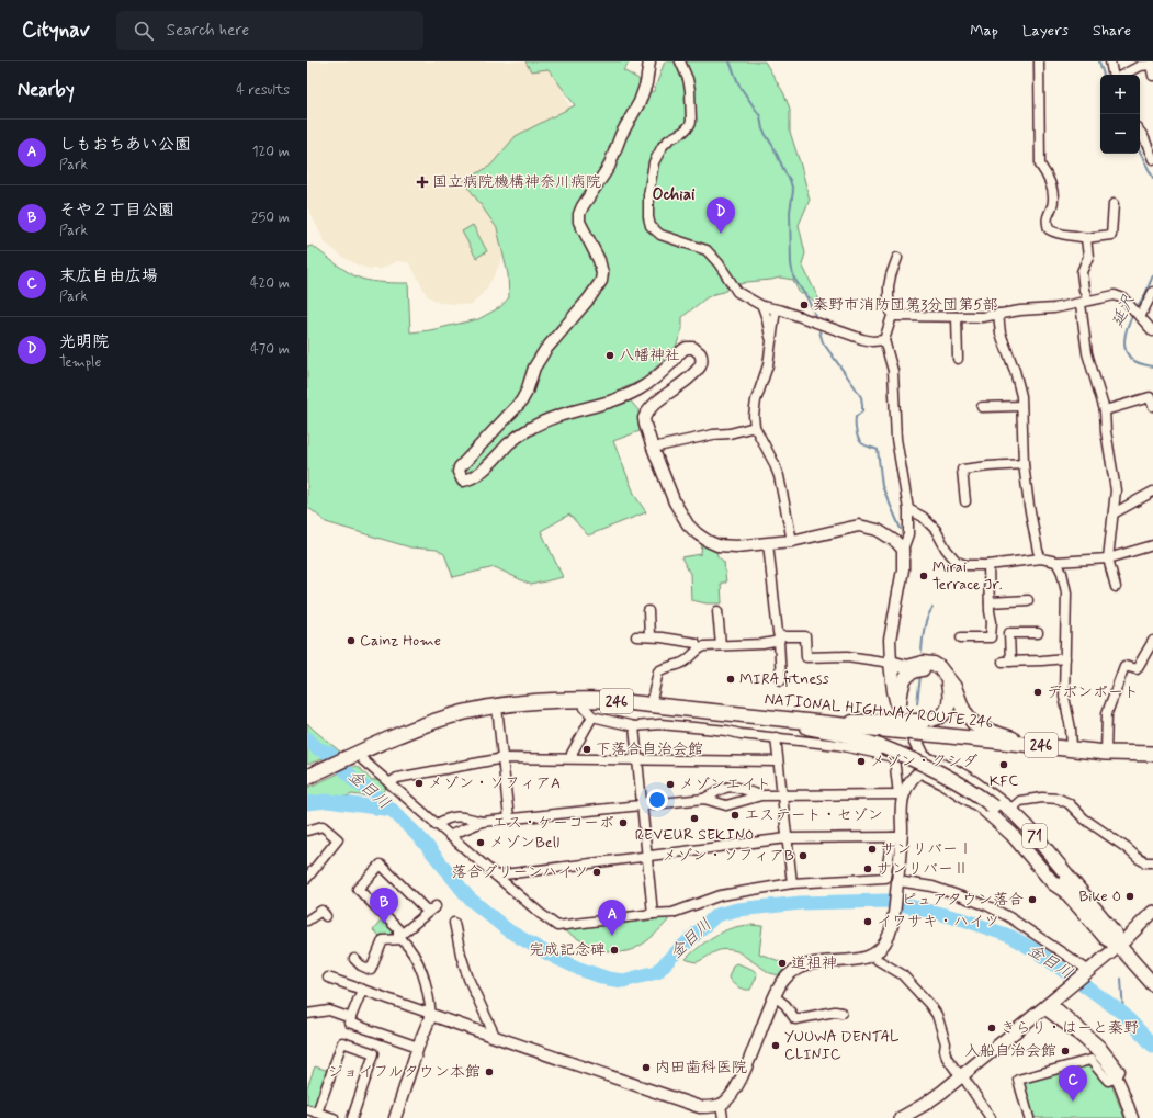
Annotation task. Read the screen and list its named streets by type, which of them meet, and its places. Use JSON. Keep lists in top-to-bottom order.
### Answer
{
  "streets": {
    "highway": ["246", "NATIONAL HIGHWAY ROUTE 246"],
    "main road": ["71"]
  },
  "crossings": [
    ["NATIONAL HIGHWAY ROUTE 246", "71"]
  ],
  "districts": ["Ochiai"],
  "water": ["延沢", "金目川"],
  "places": {
    "health": ["国立病院機構神奈川病院"],
    "other": [
      "秦野市消防団第3分団第5部",
      "八幡神社",
      "Mirai Terrace Jr.",
      "Cainz Home",
      "MIRA fitness",
      "デボンポート",
      "下落合自治会館",
      "メゾン・クシダ",
      "KFC",
      "メゾン・ソフィアA",
      "メゾンエイト",
      "エステート・セゾン",
      "REVEUR SEKINO",
      "エス・ケーコーポ",
      "メゾンBell",
      "サンリバーⅠ",
      "メゾン・ソフィアB",
      "サンリバーⅡ",
      "落合グリーンハイツ",
      "Bike O",
      "ピュアタウン落合",
      "イワサキ・ハイツ",
      "完成記念碑",
      "道祖神",
      "きらり・はーと秦野",
      "YUUWA DENTAL CLINIC",
      "入船自治会館",
      "内田歯科医院",
      "ジョイフルタウン本館"
    ]
  },
  "page": {
    "header": "Citynav",
    "search": "Search here",
    "nav": ["Map", "Layers", "Share"],
    "heading": ["Nearby", "4 results"],
    "map_buttons": ["+", "−"],
    "list": [
      {
        "mark": "A",
        "name": "しもおちあい公園",
        "note": "Park",
        "value": "120 m"
      },
      {
        "mark": "B",
        "name": "そや２丁目公園",
        "note": "Park",
        "value": "250 m"
      },
      {
        "mark": "C",
        "name": "末広自由広場",
        "note": "Park",
        "value": "420 m"
      },
      {
        "mark": "D",
        "name": "光明院",
        "note": "Temple",
        "value": "470 m"
      }
    ],
    "pins": [
      "D",
      "B",
      "A",
      "C"
    ]
  }
}
